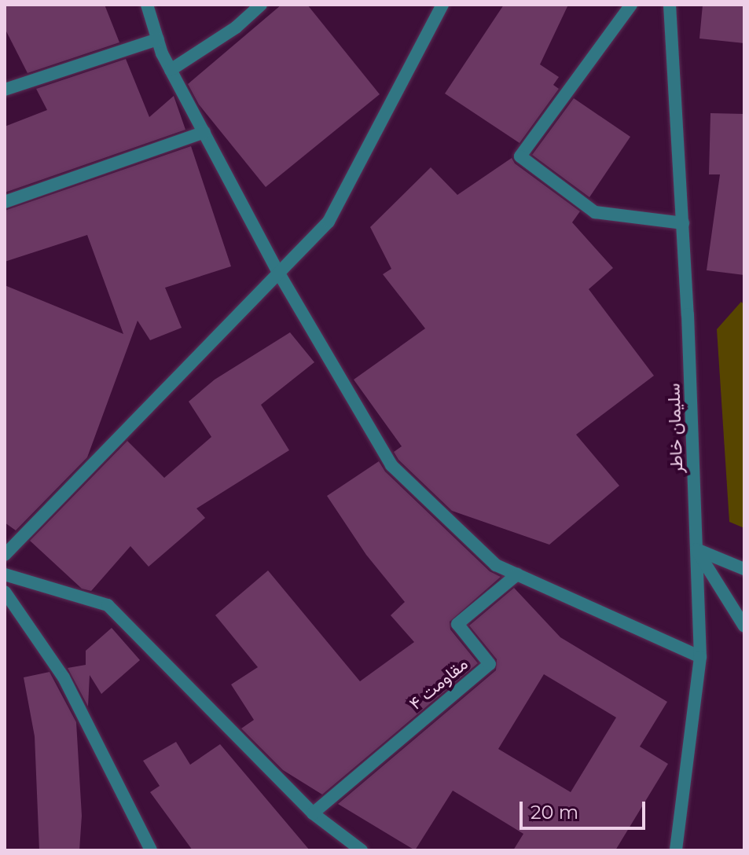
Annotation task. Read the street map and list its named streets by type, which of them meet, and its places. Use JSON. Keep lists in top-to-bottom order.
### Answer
{
  "streets": {
    "street": ["سلیمان خاطر", "مقاومت ۴"]
  },
  "scale_bar": "20 m"
}
